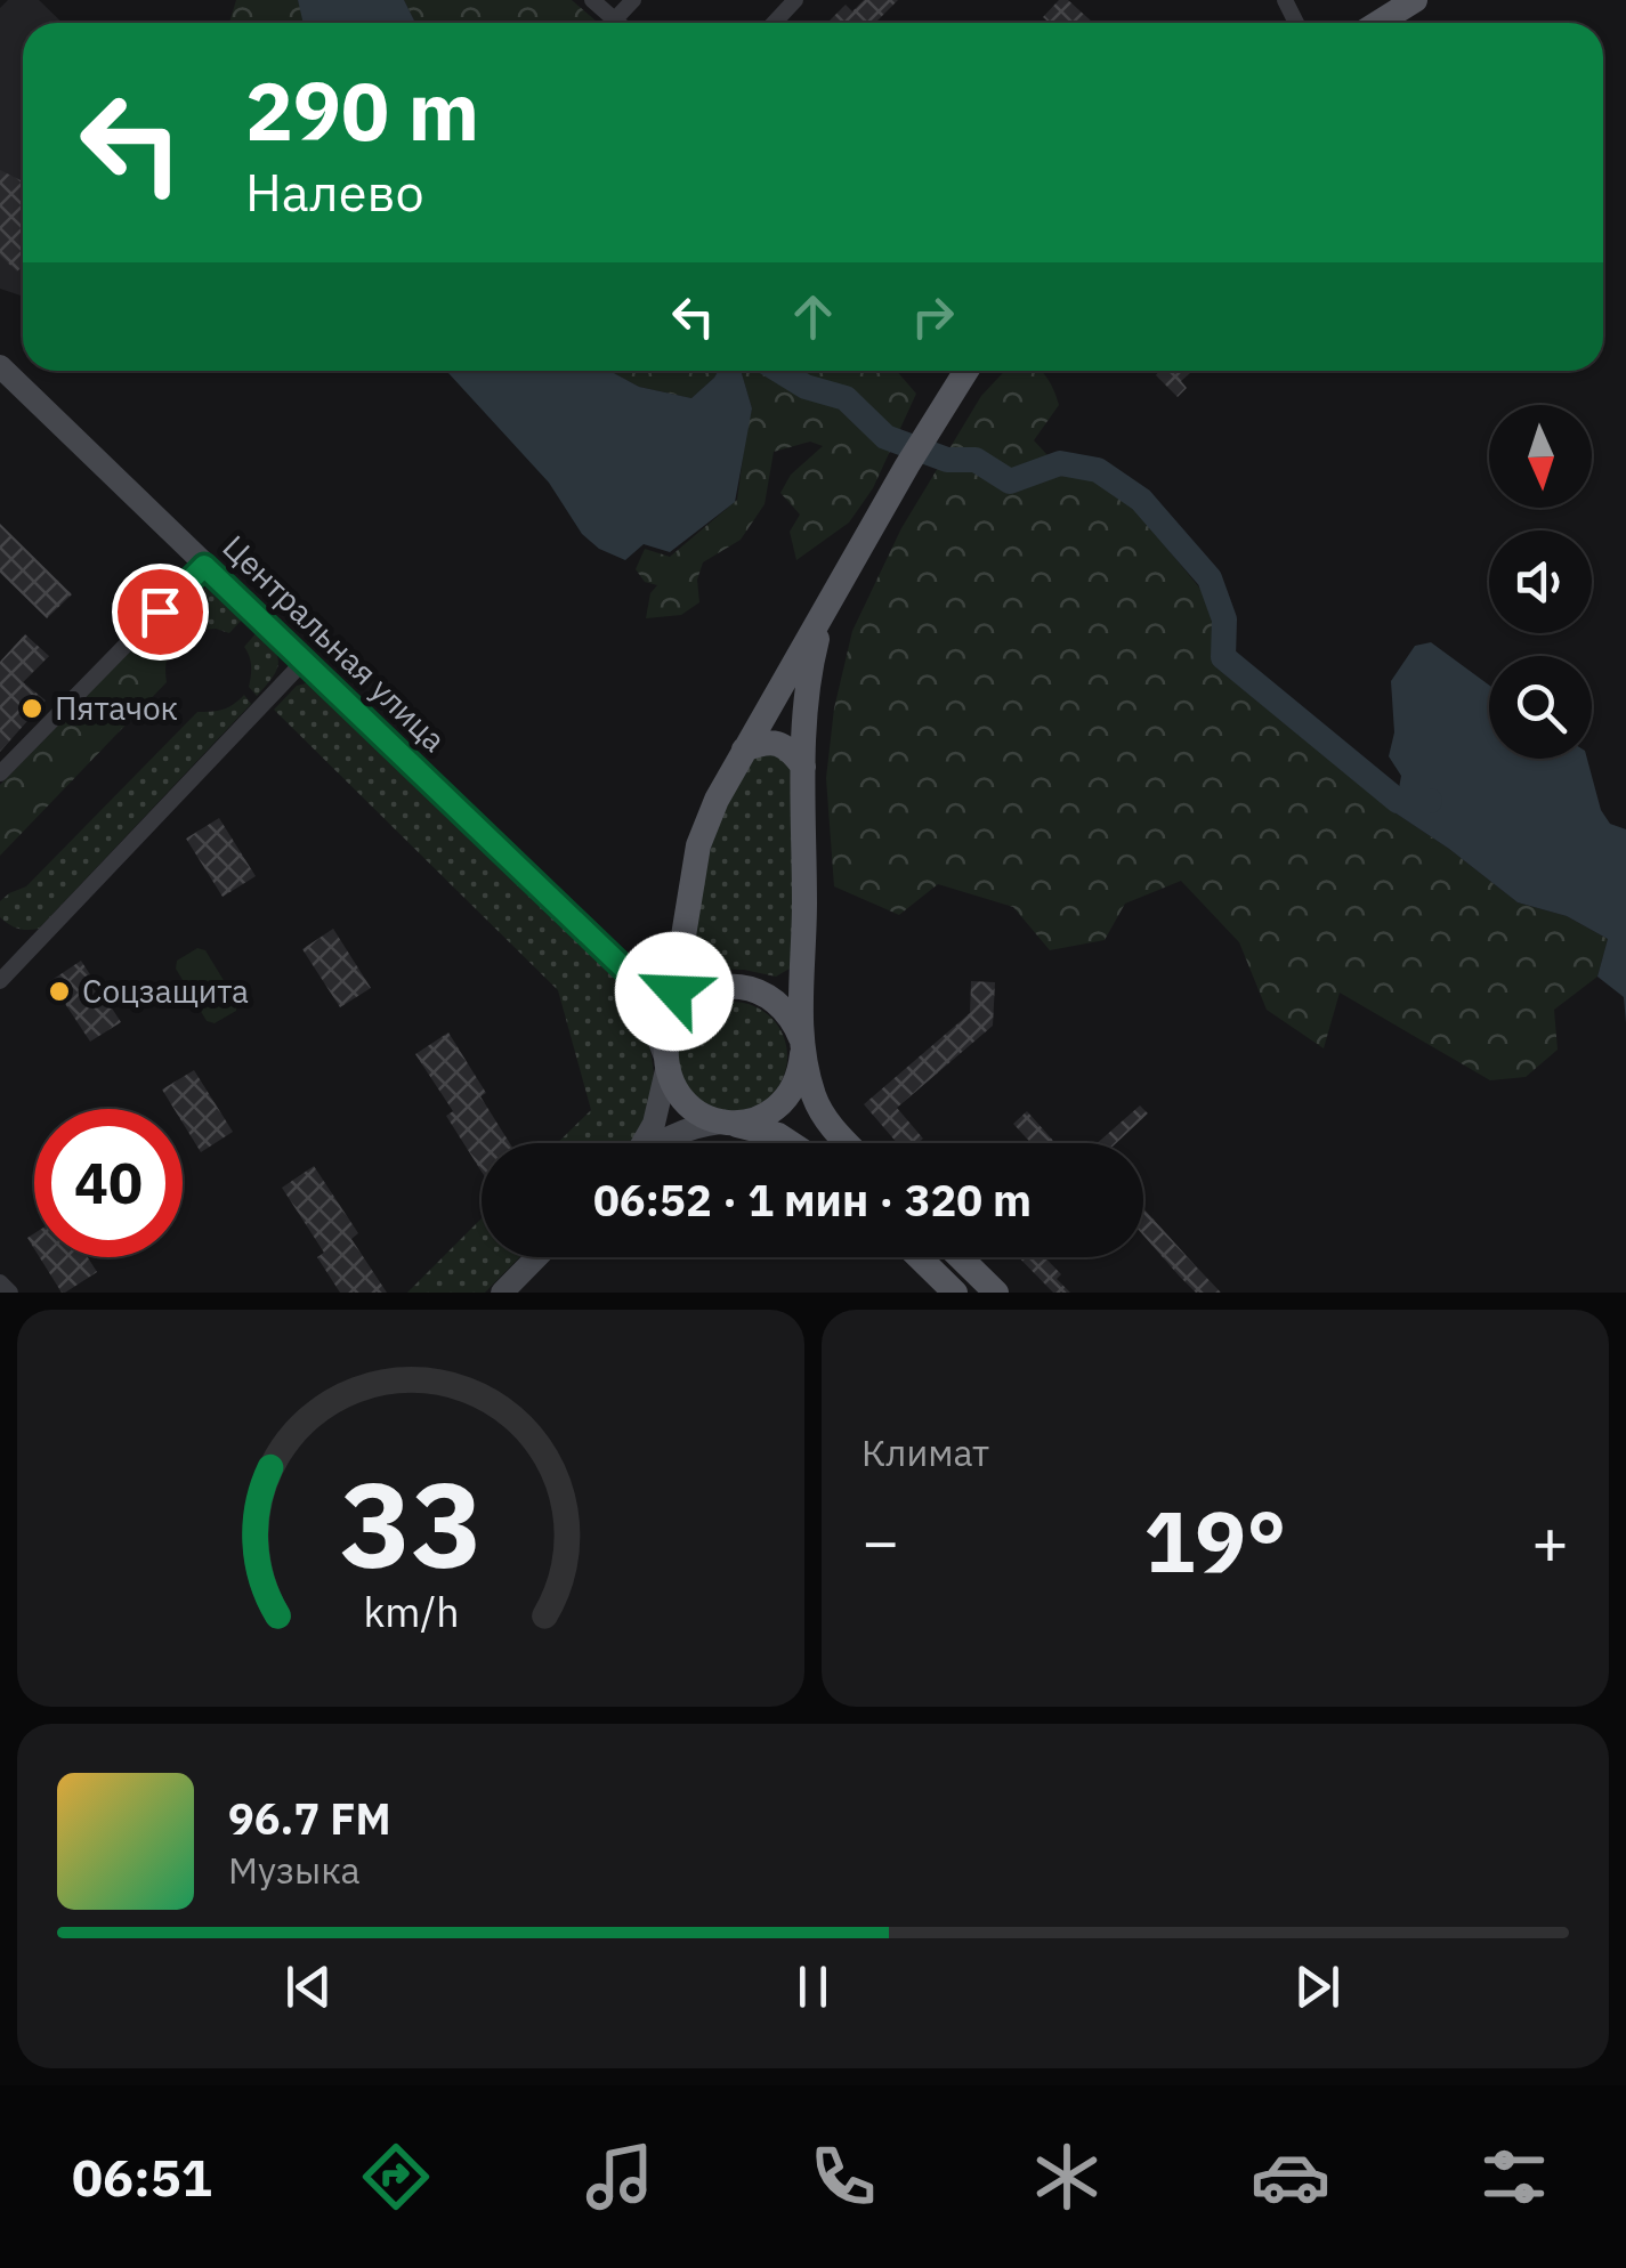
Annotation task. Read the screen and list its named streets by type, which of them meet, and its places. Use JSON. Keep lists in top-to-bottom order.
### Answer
{
  "streets": {
    "street": ["Центральная улица"]
  },
  "places": ["Пятачок", "Соцзащита"],
  "north": "bottom",
  "page": {
    "turn": ["290 m", "Налево"],
    "limit": "40",
    "trip": "06:52 · 1 мин · 320 m",
    "tile": "Климат",
    "heat": ["−", "19°", "+"],
    "song": ["96.7 FM", "Музыка"],
    "tabs": "06:51",
    "gauge": ["33", "km/h"]
  }
}
